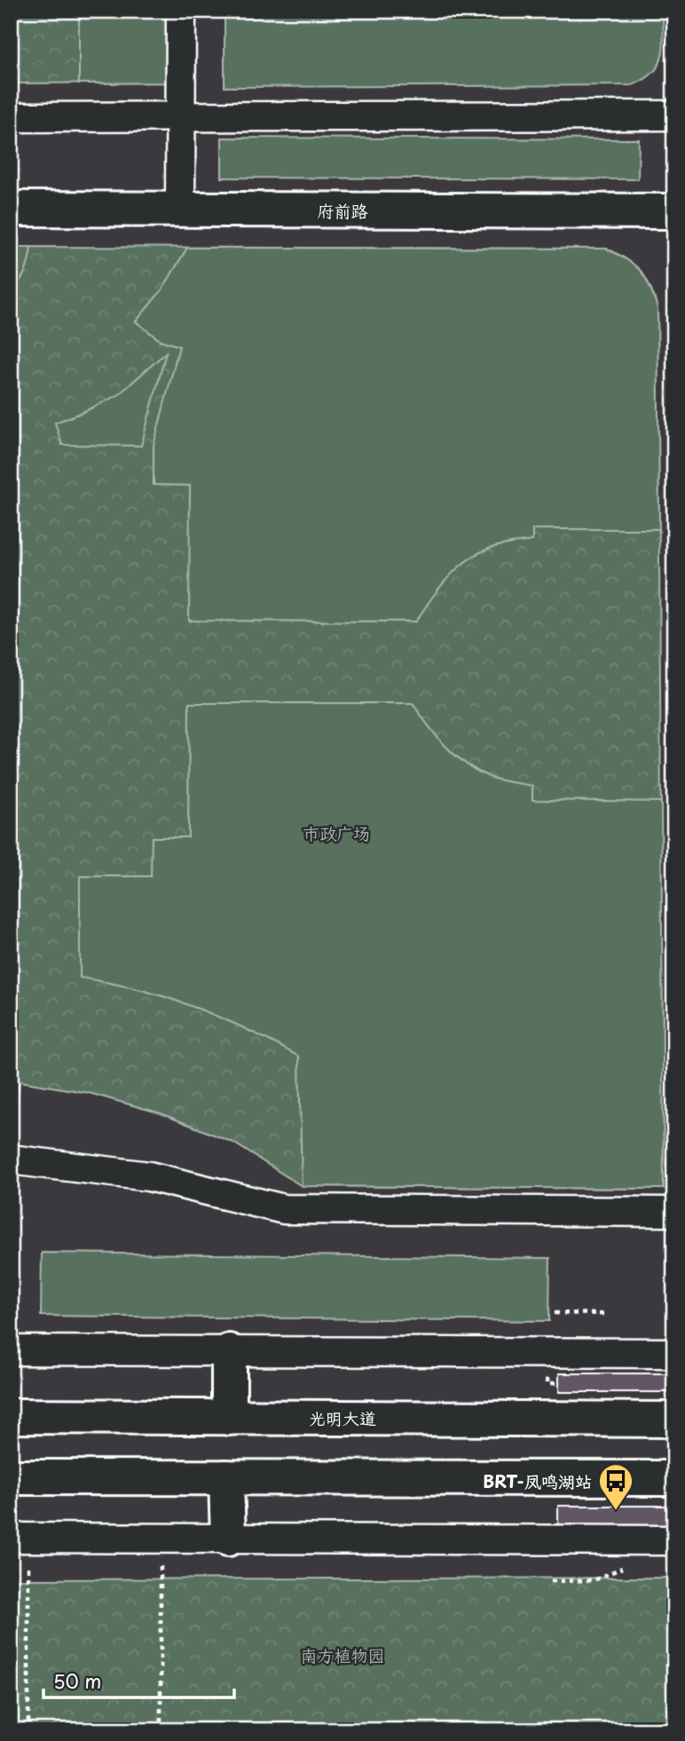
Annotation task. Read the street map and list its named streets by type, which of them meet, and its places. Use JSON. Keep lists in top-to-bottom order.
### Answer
{
  "streets": {
    "main road": ["府前路", "光明大道"]
  },
  "parks": ["市政广场", "南方植物园"],
  "places": {
    "bus stop": ["BRT-凤鸣湖站"]
  },
  "scale_bar": "50 m"
}
